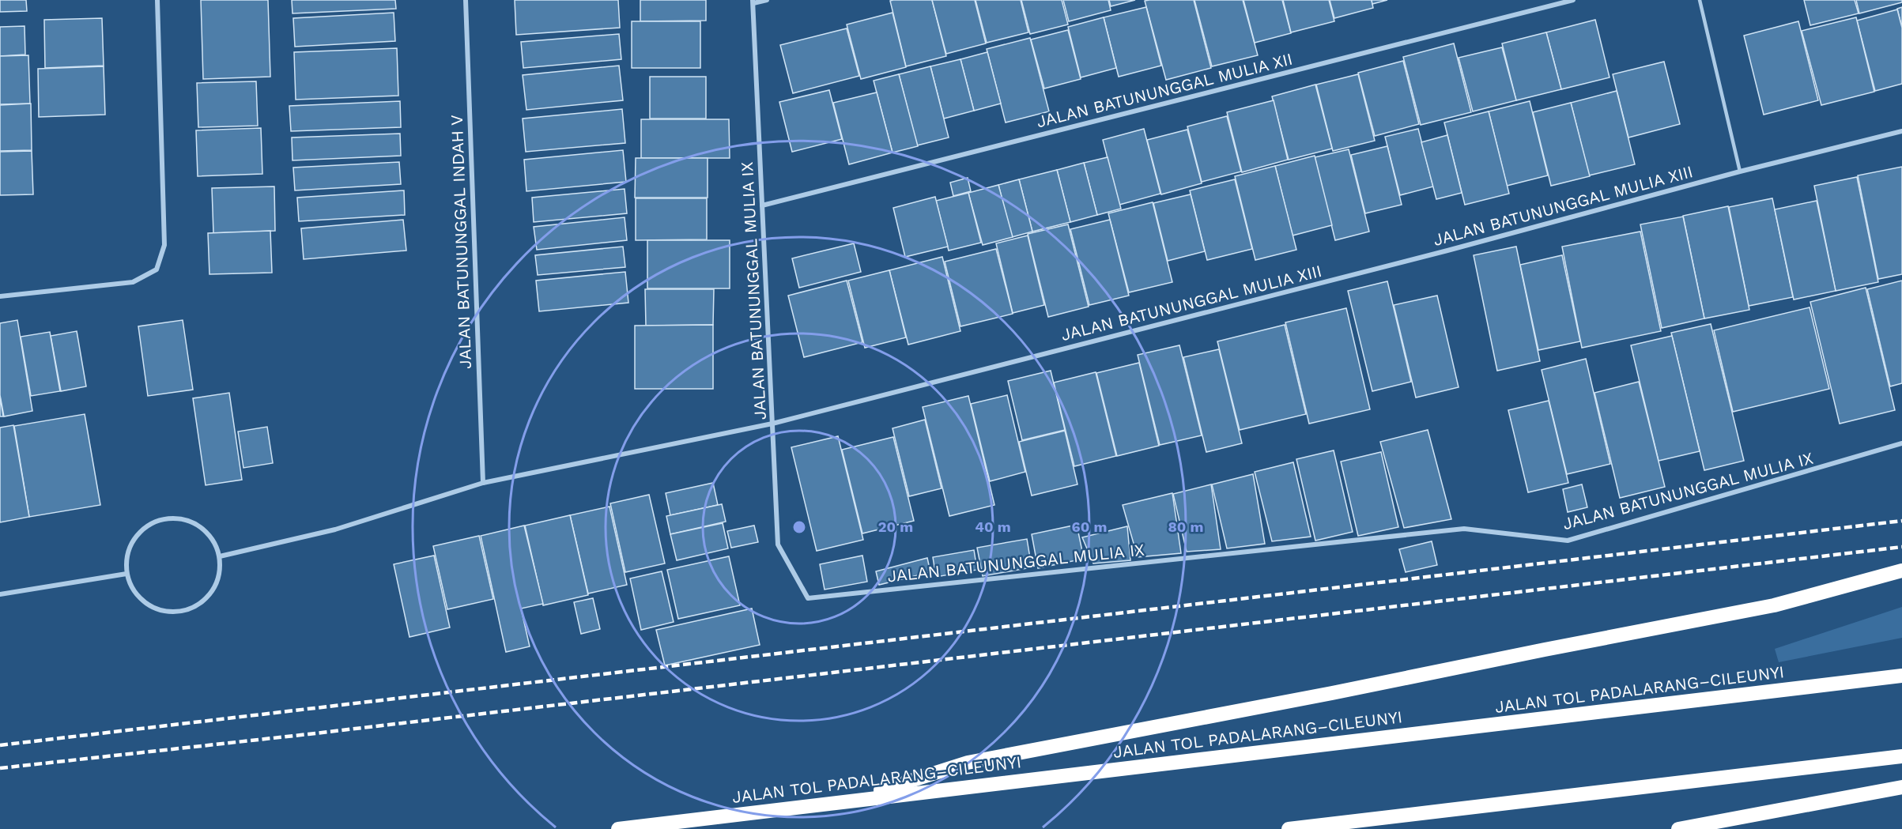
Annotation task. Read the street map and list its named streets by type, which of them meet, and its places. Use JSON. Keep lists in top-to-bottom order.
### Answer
{
  "streets": {
    "highway": ["JALAN TOL PADALARANG–CILEUNYI"],
    "street": [
      "JALAN BATUNUNGGAL MULIA XII",
      "JALAN BATUNUNGGAL MULIA XIII",
      "JALAN BATUNUNGGAL INDAH V",
      "JALAN BATUNUNGGAL MULIA IX"
    ]
  },
  "crossings": [
    ["JALAN BATUNUNGGAL MULIA XII", "JALAN BATUNUNGGAL MULIA IX"],
    ["JALAN BATUNUNGGAL MULIA XIII", "JALAN BATUNUNGGAL INDAH V"],
    ["JALAN BATUNUNGGAL MULIA XIII", "JALAN BATUNUNGGAL MULIA IX"]
  ],
  "rings": [
    "20 m",
    "40 m",
    "60 m",
    "80 m"
  ]
}
